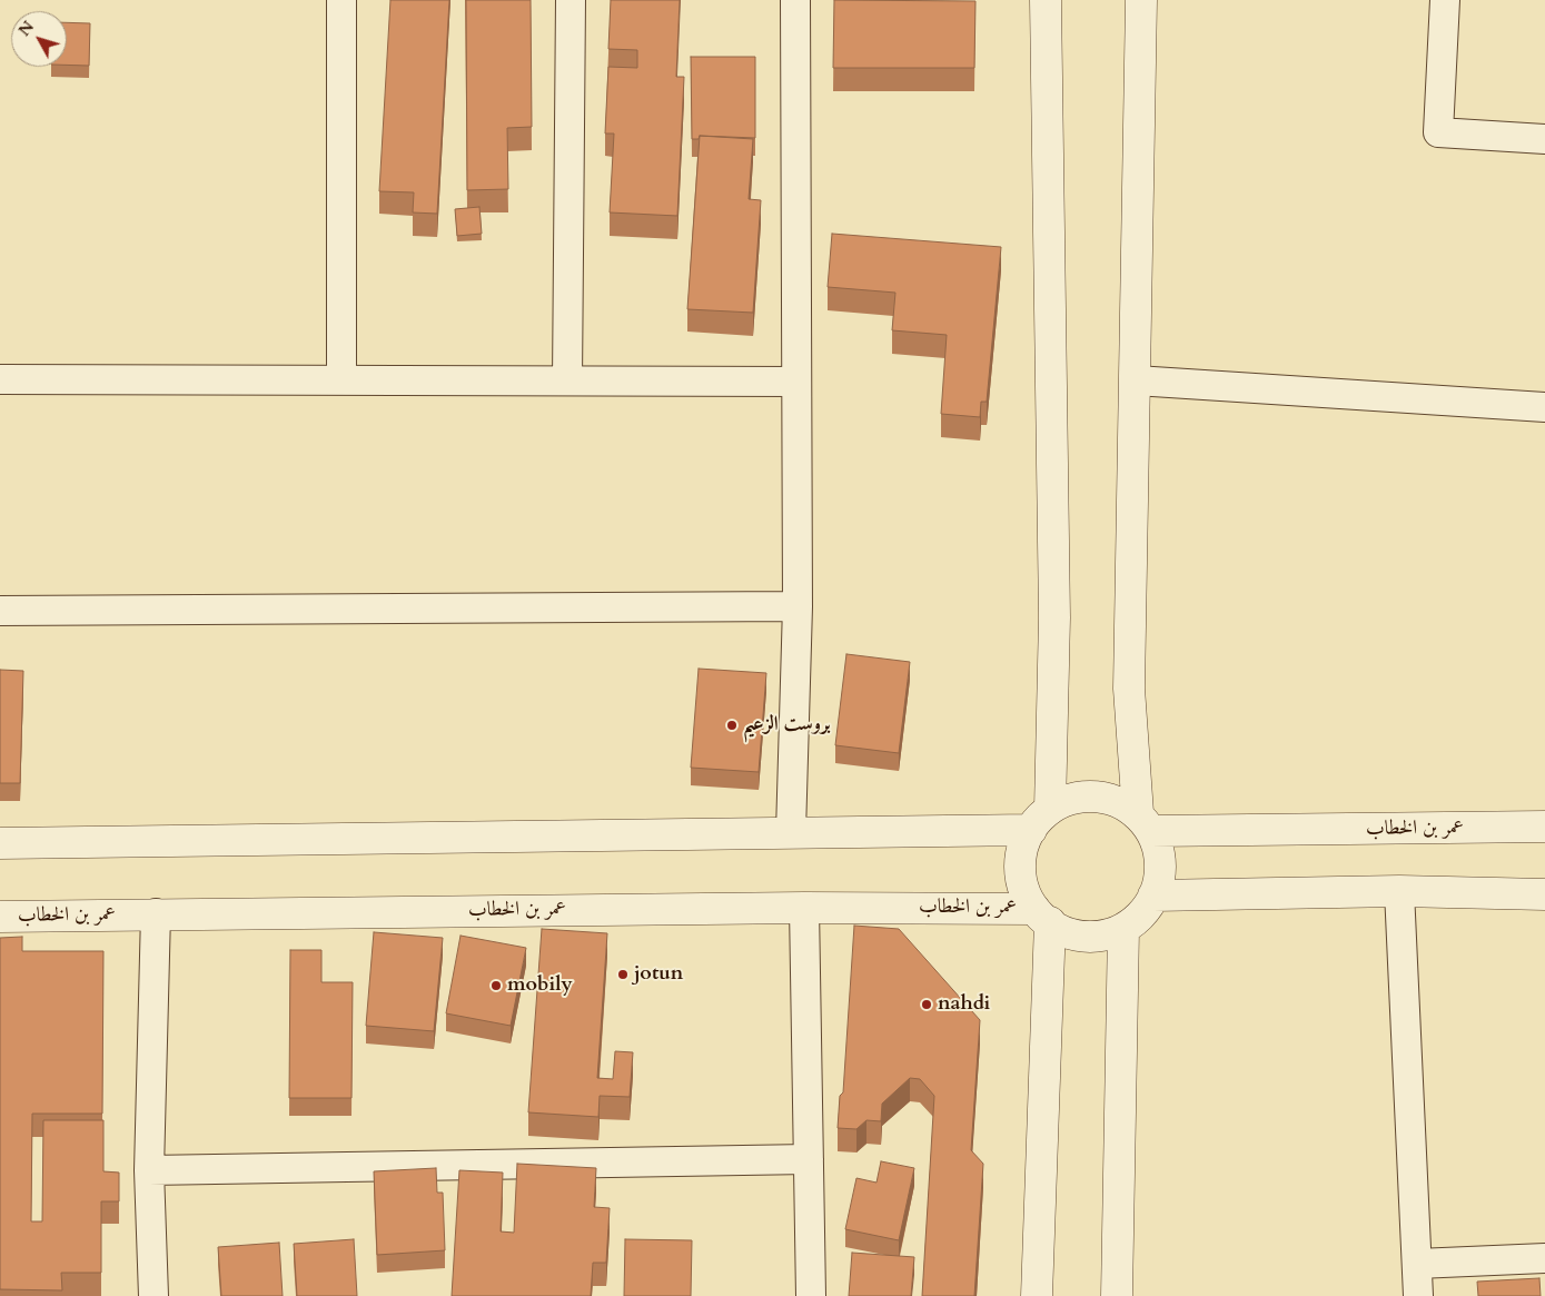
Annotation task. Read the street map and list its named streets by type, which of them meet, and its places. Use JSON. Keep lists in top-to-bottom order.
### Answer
{
  "streets": {
    "street": ["عمر بن الخطاب"]
  },
  "places": [
    "بروست الزعيم",
    "jotun",
    "mobily",
    "nahdi"
  ],
  "north": "top left"
}
